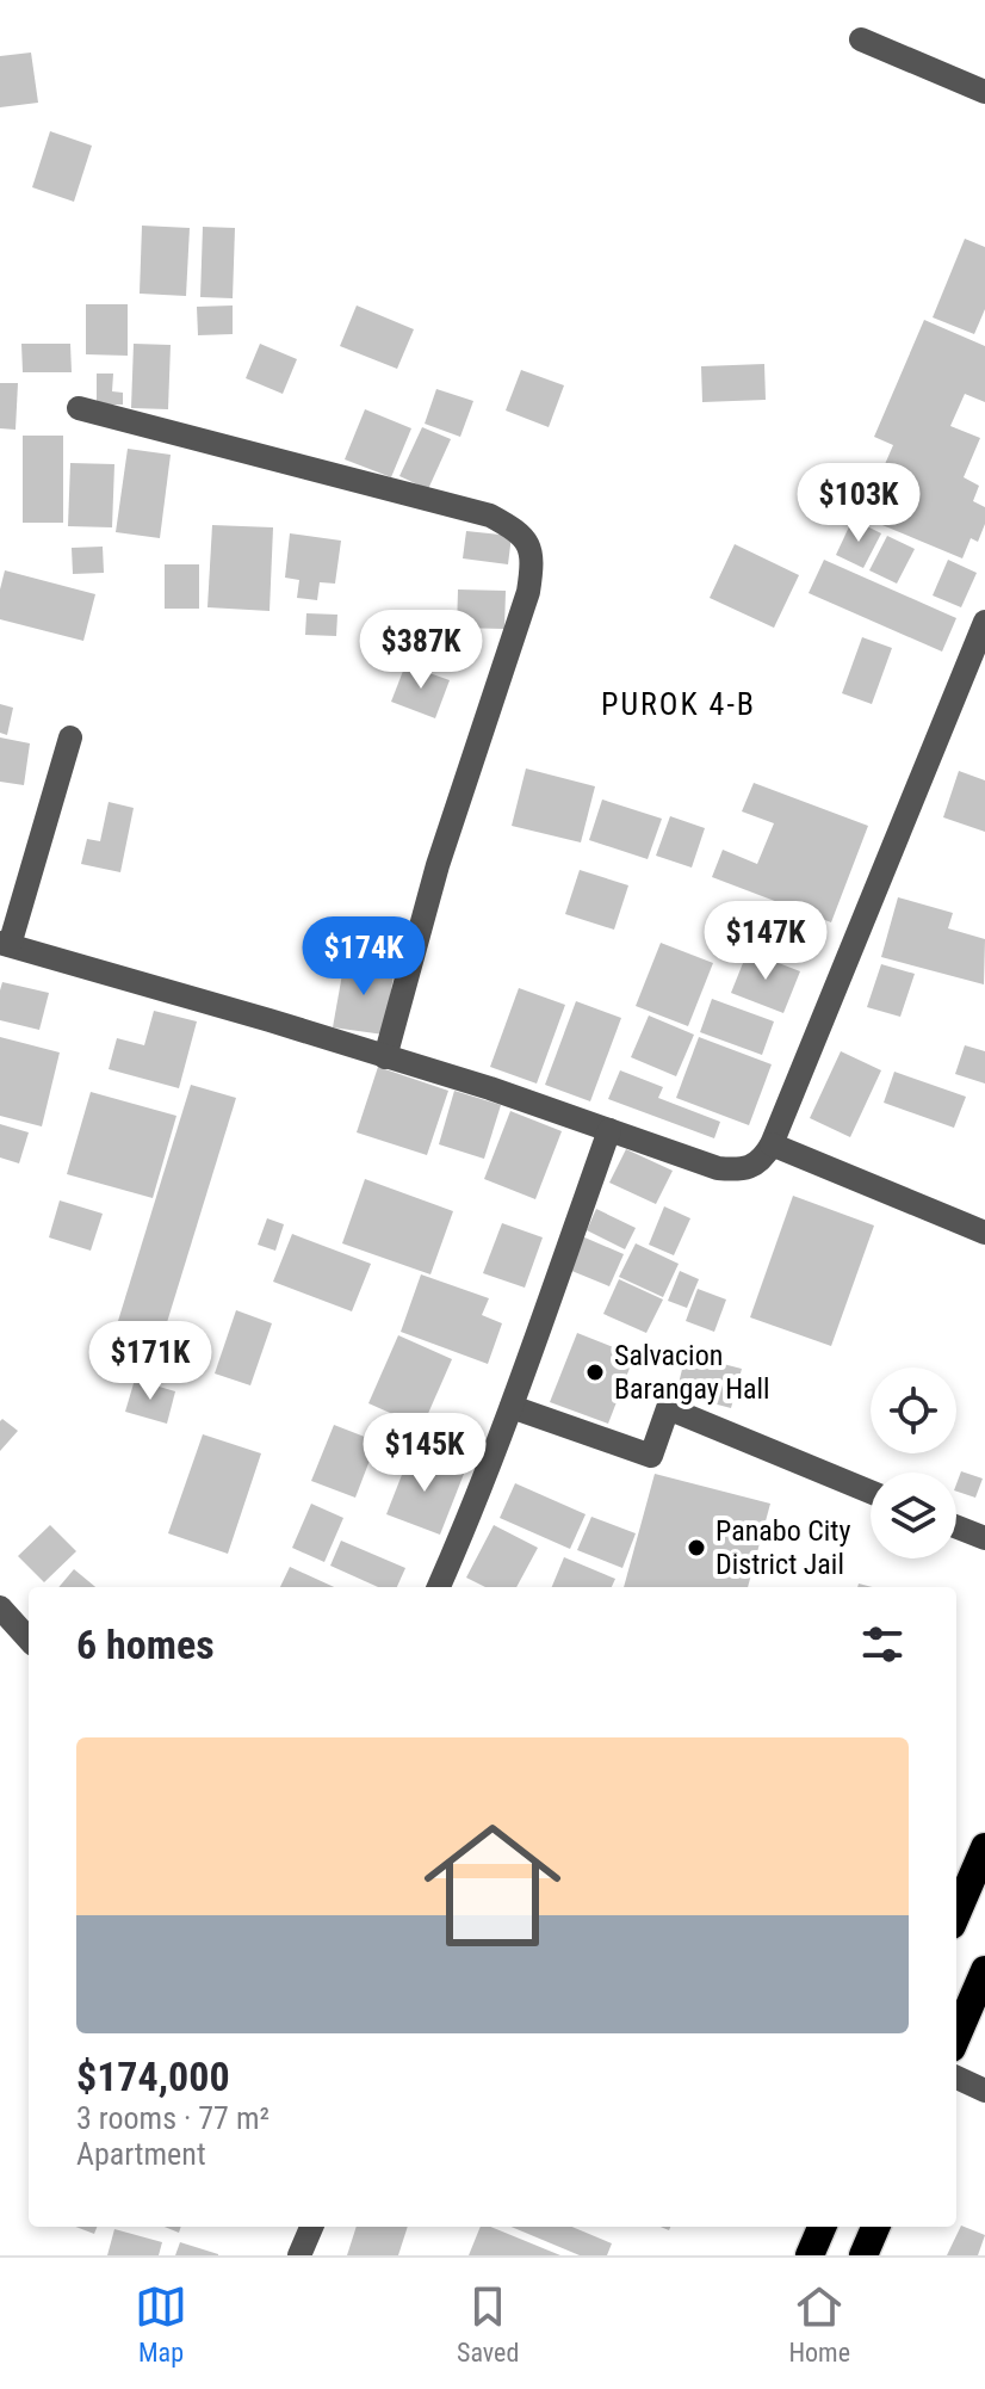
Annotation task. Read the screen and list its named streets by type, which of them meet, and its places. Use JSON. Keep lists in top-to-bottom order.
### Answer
{
  "districts": ["PUROK 4-B"],
  "places": ["Salvacion Barangay Hall", "Panabo City District Jail"],
  "page": {
    "price": [
      "$103K",
      "$387K",
      "$147K",
      "$174K",
      "$171K",
      "$145K"
    ],
    "heading": "6 homes",
    "list": [
      {
        "name": "$174,000",
        "note": "3 rooms · 77 m² · Apartment"
      }
    ],
    "tabs": ["Map", "Saved", "Home"]
  }
}
